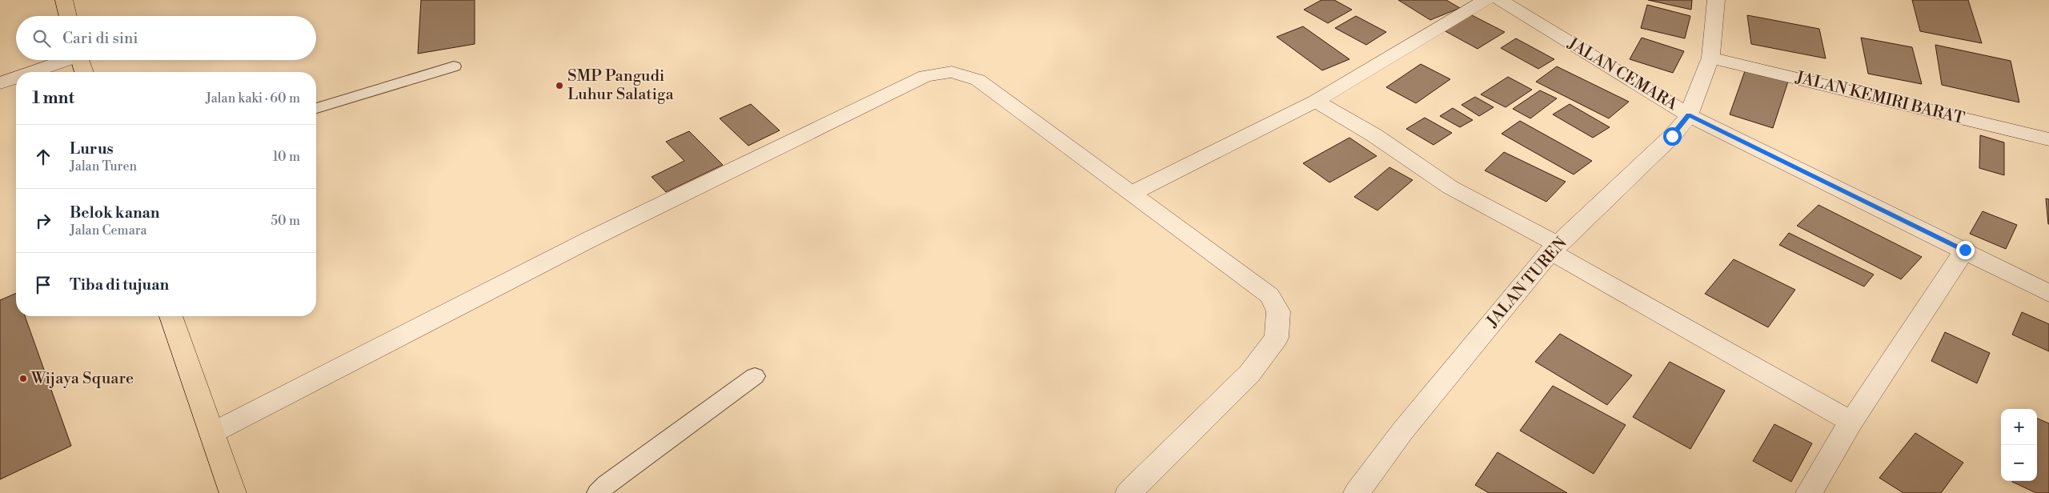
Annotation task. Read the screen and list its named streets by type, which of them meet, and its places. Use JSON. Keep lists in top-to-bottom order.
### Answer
{
  "streets": {
    "street": ["JALAN CEMARA", "JALAN KEMIRI BARAT", "JALAN TUREN"]
  },
  "crossings": [
    ["JALAN CEMARA", "JALAN TUREN"],
    ["JALAN KEMIRI BARAT", "JALAN TUREN"]
  ],
  "places": ["SMP Pangudi Luhur Salatiga", "Wijaya Square"],
  "page": {
    "search": "Cari di sini",
    "heading": ["1 mnt", "Jalan kaki · 60 m"],
    "list": [
      ["Lurus", "Jalan Turen", "10 m"],
      ["Belok kanan", "Jalan Cemara", "50 m"],
      "Tiba di tujuan"
    ],
    "map_buttons": ["+", "−"]
  }
}
